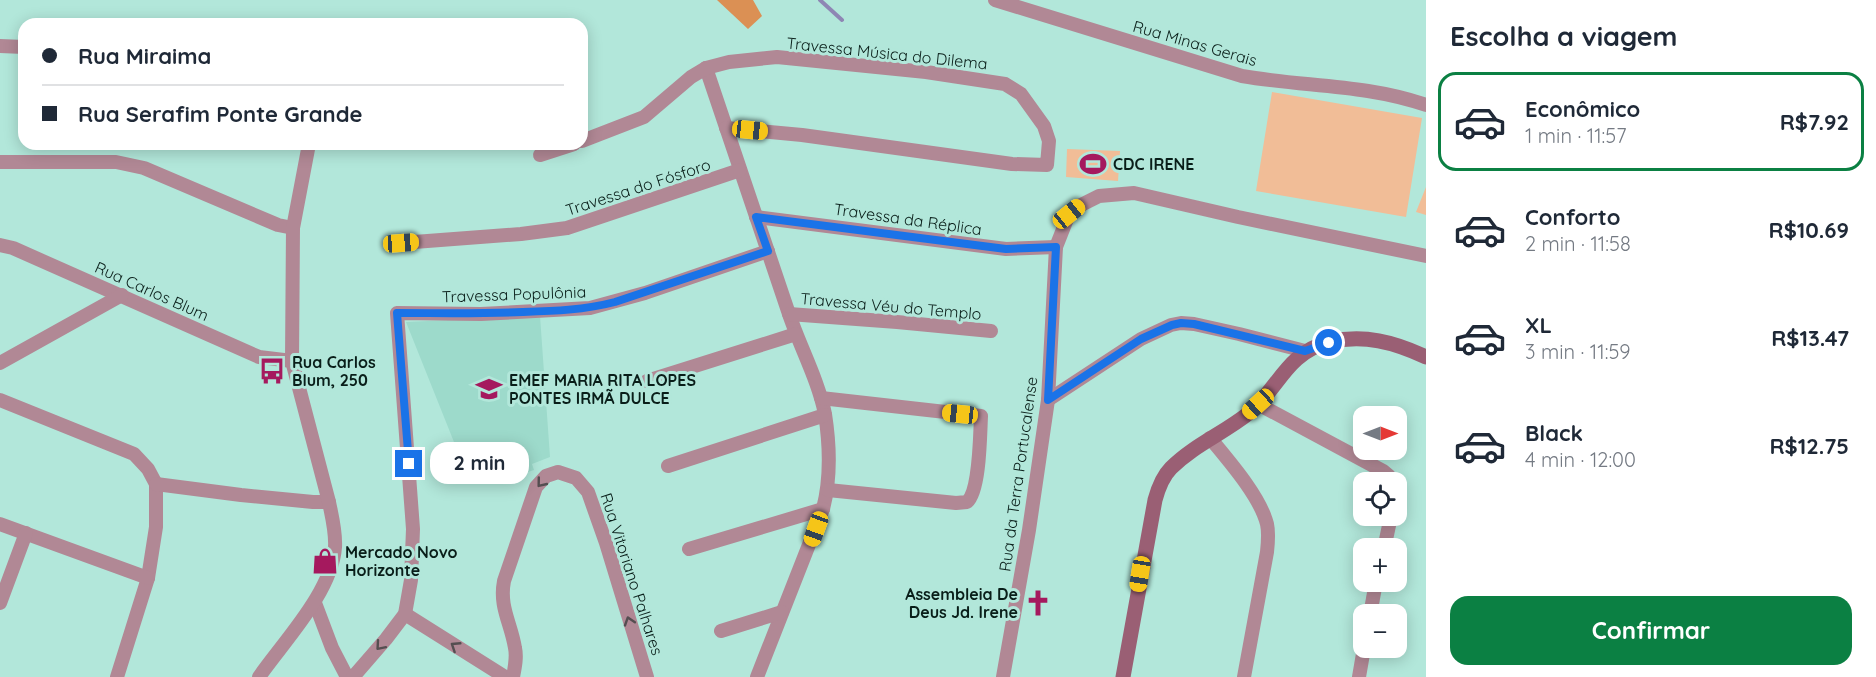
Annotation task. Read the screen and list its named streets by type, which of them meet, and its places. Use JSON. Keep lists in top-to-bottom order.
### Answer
{
  "streets": {
    "street": [
      "Rua Minas Gerais",
      "Travessa Música do Dilema",
      "Travessa do Fósforo",
      "Travessa da Réplica",
      "Rua Carlos Blum",
      "Travessa Populônia",
      "Travessa Véu do Templo",
      "Rua da Terra Portucalense",
      "Rua Vitoriano Palhares"
    ]
  },
  "crossings": [
    ["Travessa da Réplica", "Rua da Terra Portucalense"]
  ],
  "places": {
    "sports": ["CDC IRENE"],
    "bus stop": ["Rua Carlos Blum, 250"],
    "school or university": ["EMEF MARIA RITA LOPES PONTES IRMÃ DULCE"],
    "shop": ["Mercado Novo Horizonte"],
    "church": ["Assembleia De Deus Jd. Irene"]
  },
  "north": "right",
  "page": {
    "heading": "Escolha a viagem",
    "banner": ["Rua Miraima", "Rua Serafim Ponte Grande"],
    "list": [
      {
        "name": "Econômico",
        "note": "1 min · 11:57",
        "value": "R$7.92"
      },
      {
        "name": "Conforto",
        "note": "2 min · 11:58",
        "value": "R$10.69"
      },
      {
        "name": "XL",
        "note": "3 min · 11:59",
        "value": "R$13.47"
      },
      {
        "name": "Black",
        "note": "4 min · 12:00",
        "value": "R$12.75"
      }
    ],
    "map_buttons": ["+", "−"],
    "bubble": "2 min",
    "buttons": "Confirmar"
  }
}
